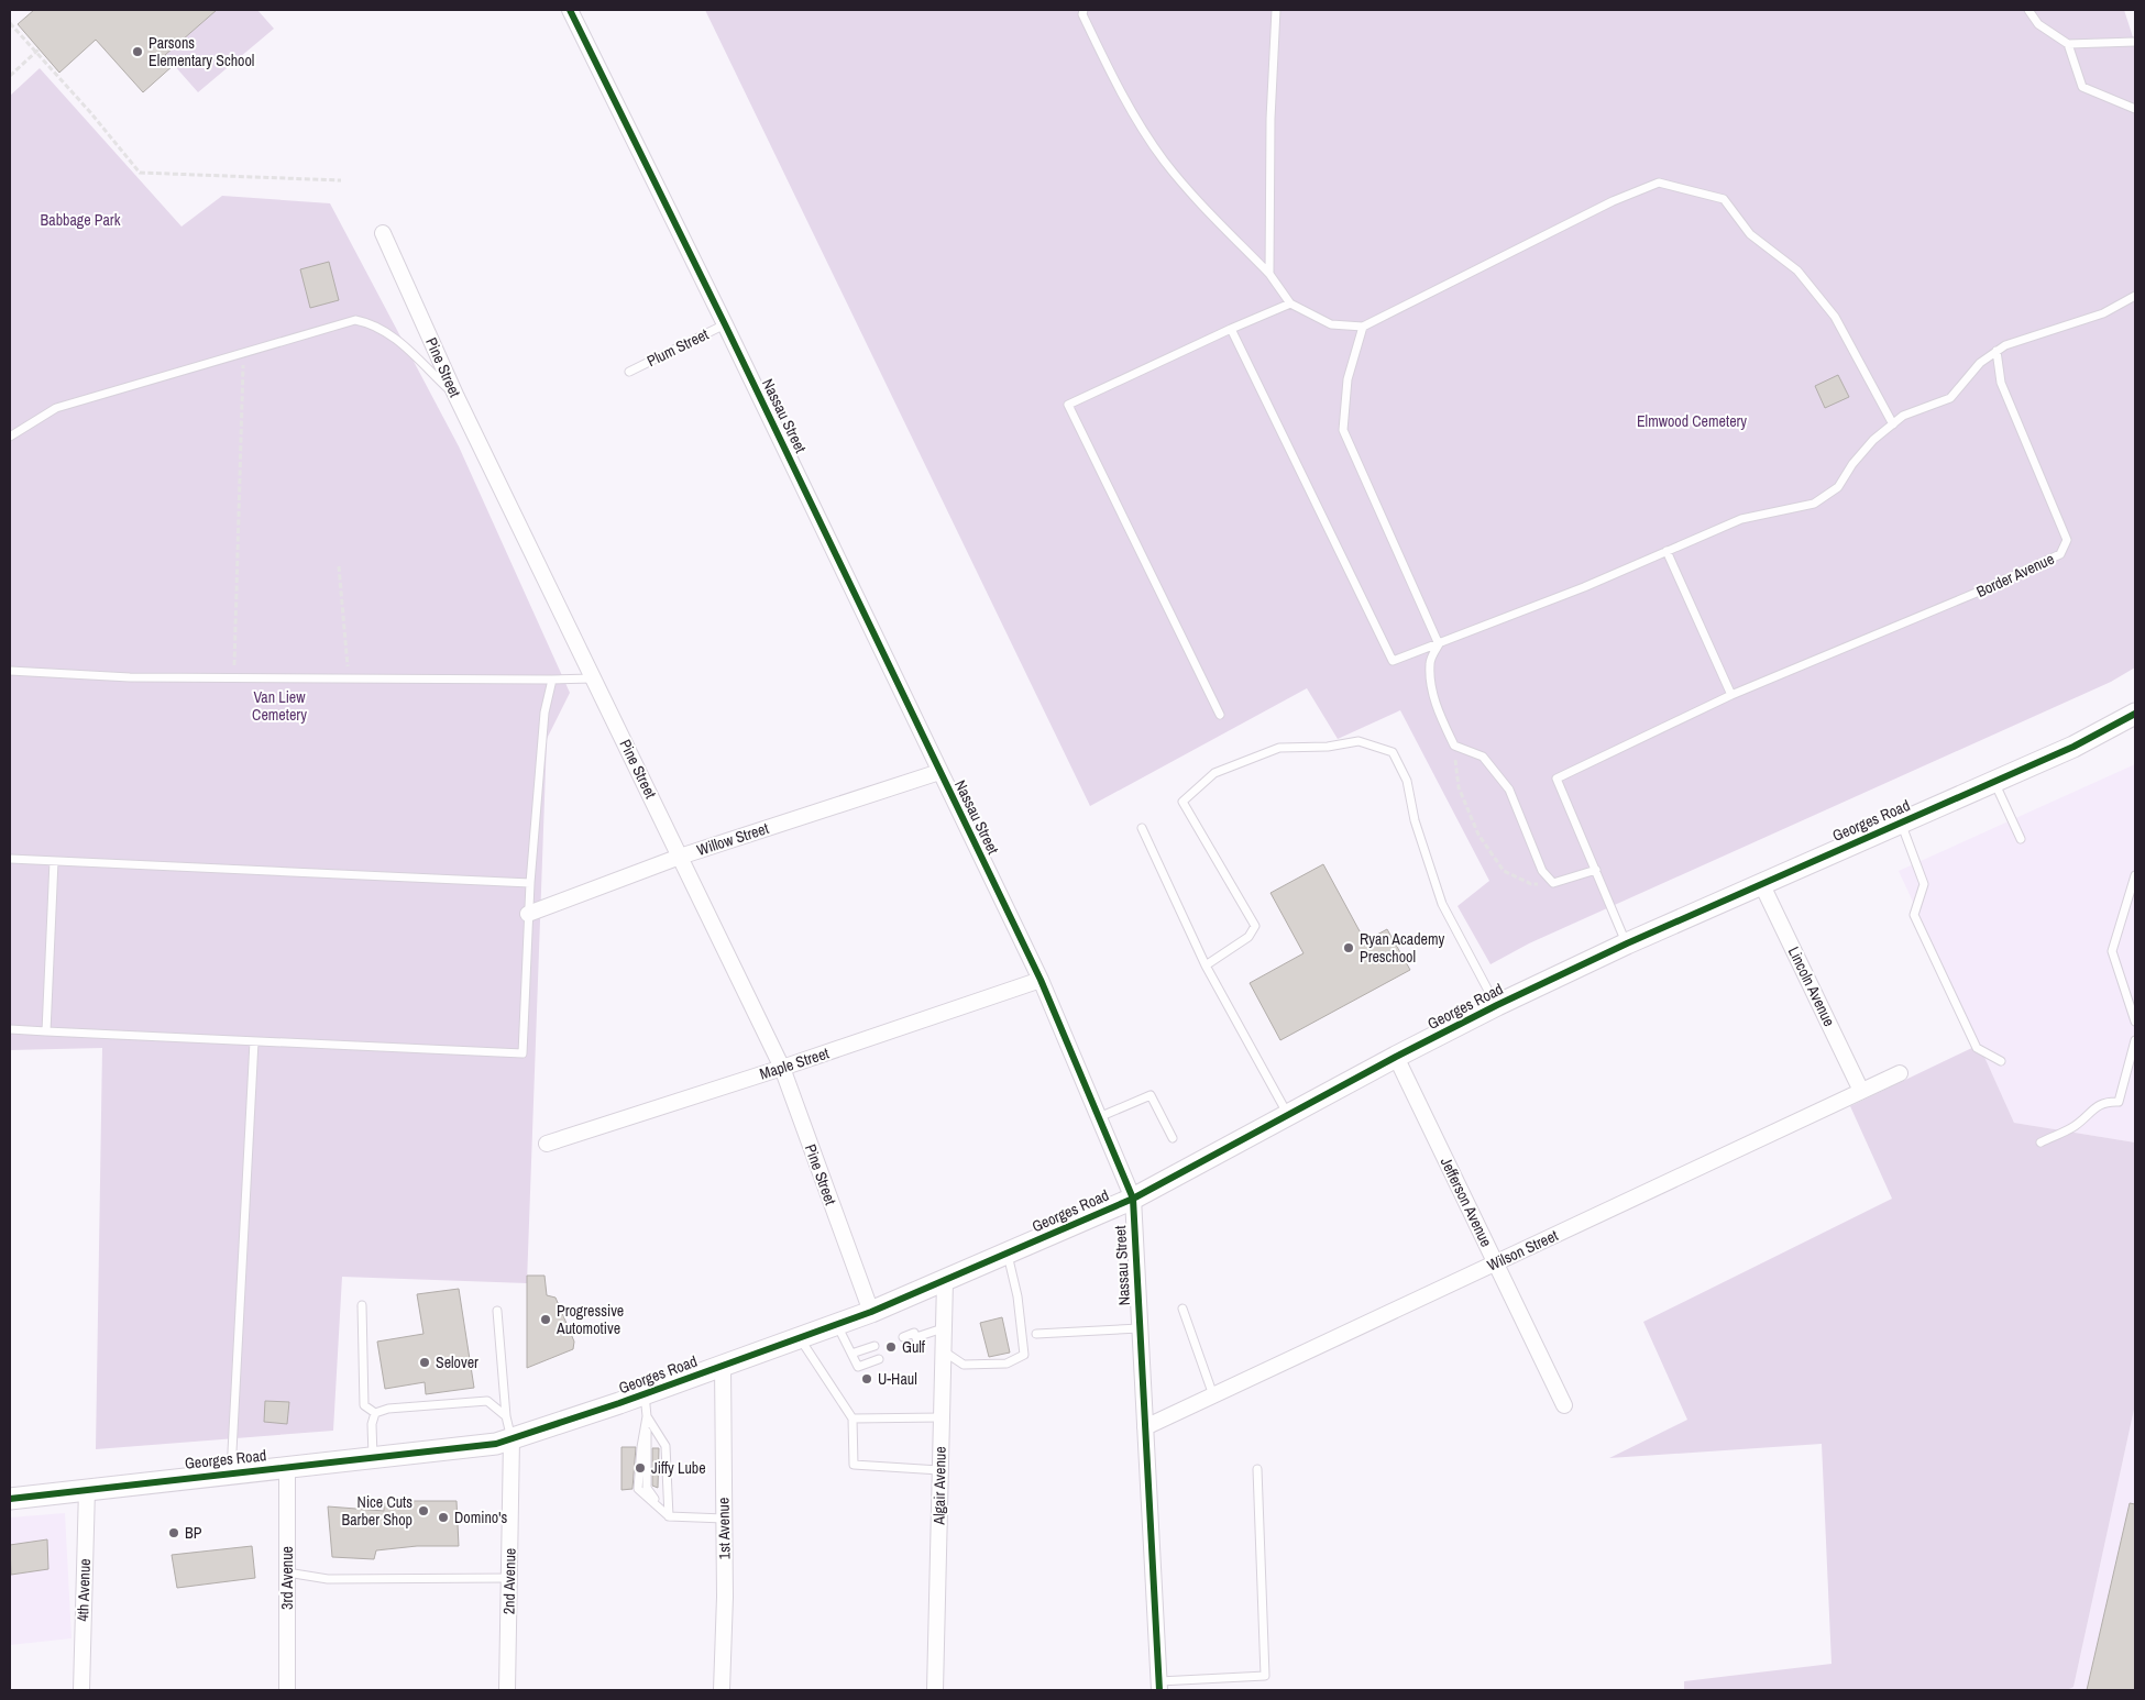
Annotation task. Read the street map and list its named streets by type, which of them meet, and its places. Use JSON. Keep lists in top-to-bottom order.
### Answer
{
  "streets": {
    "street": [
      "Pine Street",
      "Nassau Street",
      "Georges Road",
      "Willow Street",
      "Lincoln Avenue",
      "Maple Street",
      "Jefferson Avenue",
      "Wilson Street",
      "Algair Avenue",
      "1st Avenue",
      "3rd Avenue",
      "2nd Avenue",
      "4th Avenue"
    ],
    "lane": ["Plum Street", "Border Avenue"]
  },
  "crossings": [
    ["Plum Street", "Nassau Street"],
    ["Pine Street", "Georges Road"],
    ["Pine Street", "Willow Street"],
    ["Pine Street", "Maple Street"],
    ["Nassau Street", "Georges Road"],
    ["Nassau Street", "Willow Street"],
    ["Nassau Street", "Maple Street"],
    ["Nassau Street", "Wilson Street"],
    ["Georges Road", "Lincoln Avenue"],
    ["Georges Road", "Jefferson Avenue"],
    ["Georges Road", "Algair Avenue"],
    ["Georges Road", "1st Avenue"],
    ["Georges Road", "3rd Avenue"],
    ["Georges Road", "2nd Avenue"],
    ["Georges Road", "4th Avenue"],
    ["Lincoln Avenue", "Wilson Street"],
    ["Jefferson Avenue", "Wilson Street"]
  ],
  "parks": ["Babbage Park", "Elmwood Cemetery", "Van Liew Cemetery"],
  "places": [
    "Parsons Elementary School",
    "Ryan Academy Preschool",
    "Progressive Automotive",
    "Gulf",
    "Selover",
    "U-Haul",
    "Jiffy Lube",
    "Nice Cuts Barber Shop",
    "Domino's",
    "BP"
  ]
}
